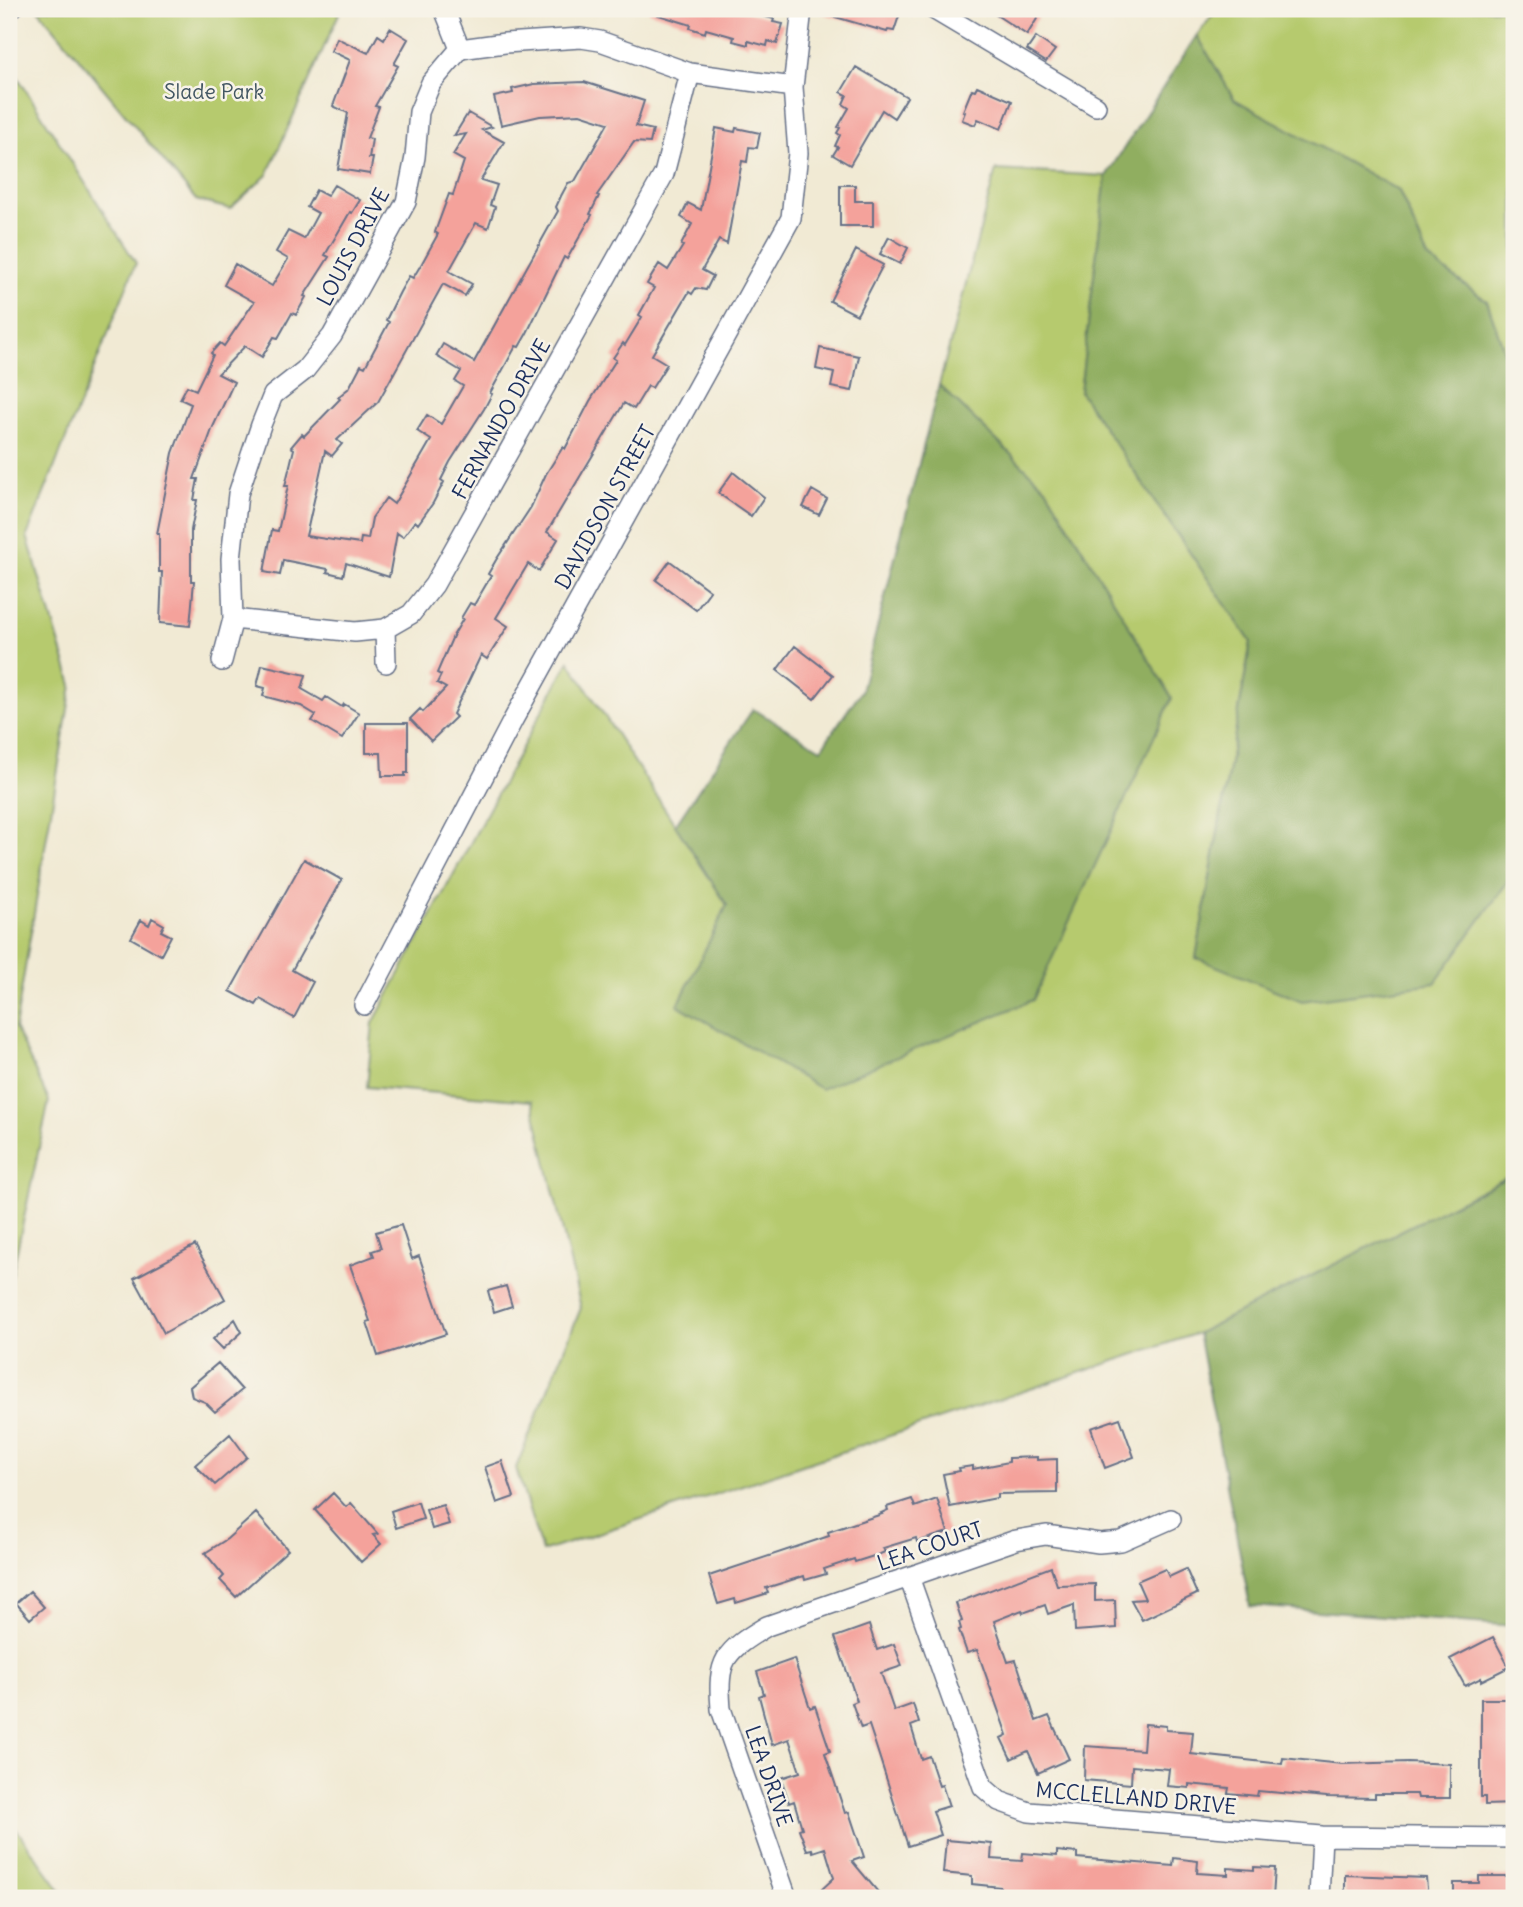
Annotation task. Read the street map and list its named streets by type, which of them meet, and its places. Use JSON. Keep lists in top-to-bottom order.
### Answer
{
  "streets": {
    "street": [
      "LOUIS DRIVE",
      "FERNANDO DRIVE",
      "DAVIDSON STREET",
      "LEA COURT",
      "LEA DRIVE",
      "MCCLELLAND DRIVE"
    ]
  },
  "crossings": [
    ["LOUIS DRIVE", "FERNANDO DRIVE"],
    ["LEA COURT", "LEA DRIVE"],
    ["LEA COURT", "MCCLELLAND DRIVE"]
  ],
  "parks": ["Slade Park"]
}
